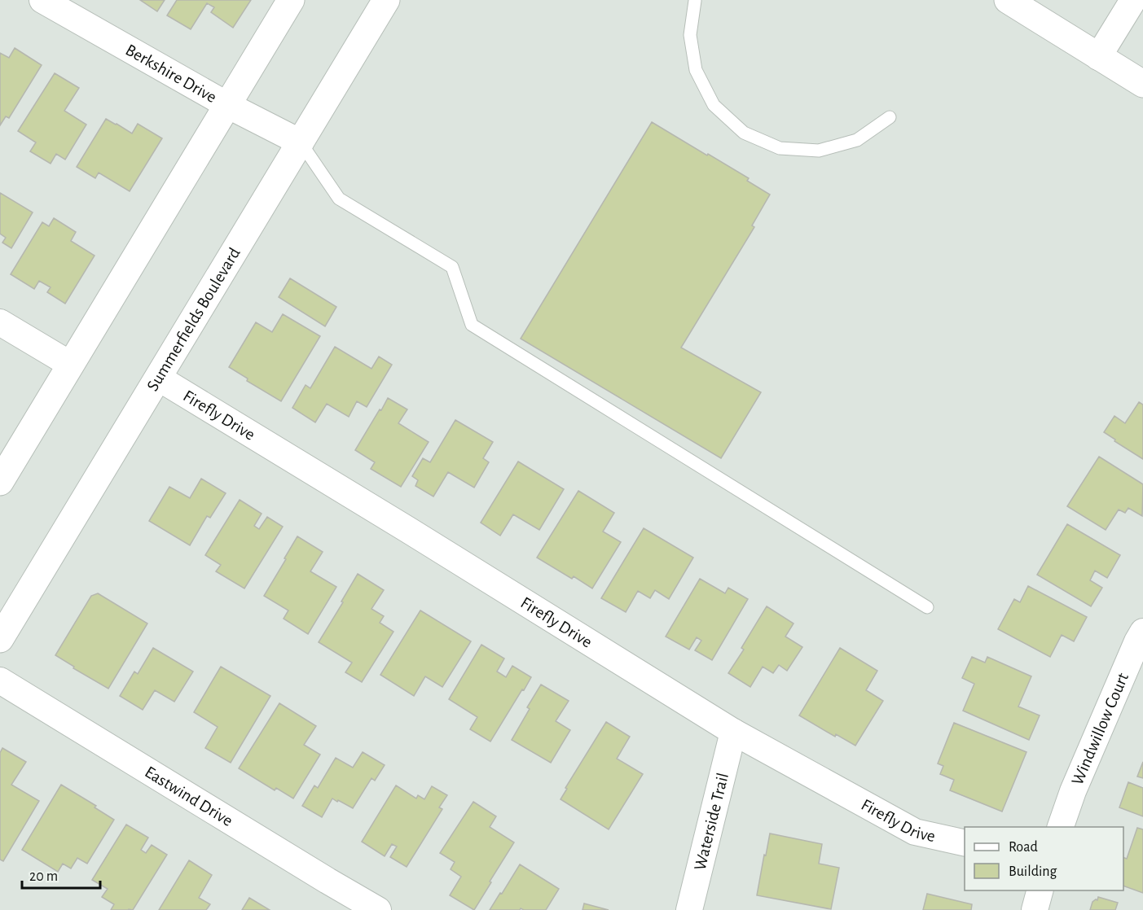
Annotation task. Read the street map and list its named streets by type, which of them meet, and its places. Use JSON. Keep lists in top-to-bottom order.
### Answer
{
  "streets": {
    "street": [
      "Berkshire Drive",
      "Summerfields Boulevard",
      "Firefly Drive",
      "Windwillow Court",
      "Eastwind Drive",
      "Waterside Trail"
    ]
  },
  "crossings": [
    ["Berkshire Drive", "Summerfields Boulevard"],
    ["Summerfields Boulevard", "Firefly Drive"],
    ["Firefly Drive", "Waterside Trail"]
  ],
  "legend": ["Road", "Building"],
  "scale_bar": "20 m"
}
